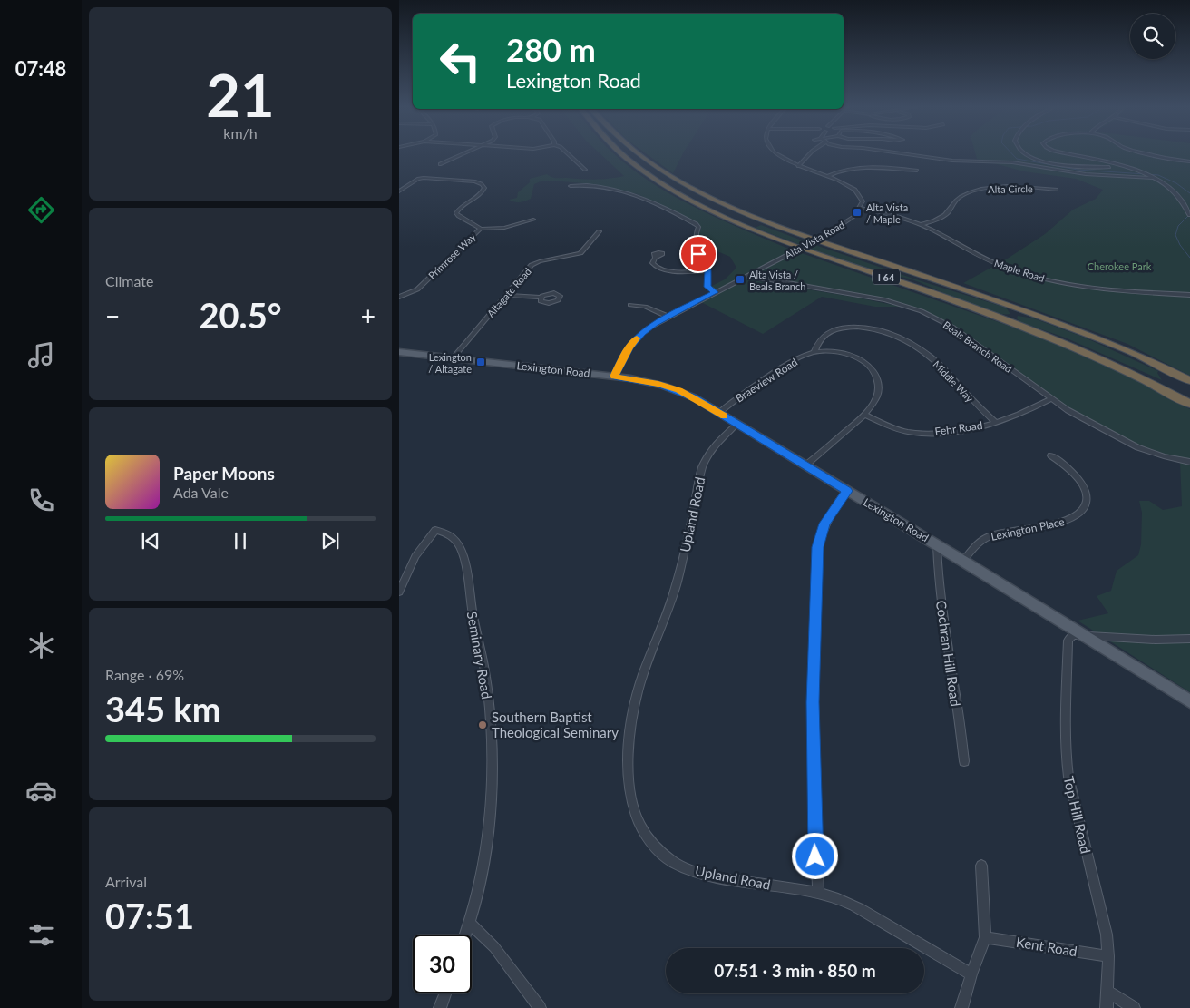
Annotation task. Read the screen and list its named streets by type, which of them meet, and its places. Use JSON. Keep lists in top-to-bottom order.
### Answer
{
  "streets": {
    "highway": ["I 64"],
    "main road": ["Lexington Road"],
    "street": [
      "Alta Circle",
      "Alta Vista Road",
      "Primrose Way",
      "Maple Road",
      "Altagate Road",
      "Beals Branch Road",
      "Braeview Road",
      "Middle Way",
      "Fehr Road",
      "Upland Road",
      "Lexington Place",
      "Cochran Hill Road",
      "Seminary Road",
      "Top Hill Road",
      "Kent Road"
    ]
  },
  "crossings": [
    ["Alta Circle", "Maple Road"],
    ["Alta Vista Road", "Maple Road"],
    ["Alta Vista Road", "Beals Branch Road"],
    ["Alta Vista Road", "Lexington Road"],
    ["Altagate Road", "Lexington Road"],
    ["Beals Branch Road", "Fehr Road"],
    ["Lexington Road", "Braeview Road"],
    ["Lexington Road", "Upland Road"],
    ["Lexington Road", "Lexington Place"],
    ["Lexington Road", "Cochran Hill Road"],
    ["Lexington Road", "Top Hill Road"],
    ["Braeview Road", "Middle Way"],
    ["Braeview Road", "Fehr Road"],
    ["Middle Way", "Fehr Road"],
    ["Top Hill Road", "Kent Road"]
  ],
  "parks": ["Cherokee Park"],
  "places": {
    "transit": ["Alta Vista / Maple", "Alta Vista / Beals Branch", "Lexington / Altagate"],
    "other": ["Southern Baptist Theological Seminary"]
  },
  "page": {
    "tabs": "07:48",
    "tile": [
      ["21", "km/h"],
      "Climate",
      ["Range · 69%", "345 km"],
      ["Arrival", "07:51"]
    ],
    "turn": ["280 m", "Lexington Road"],
    "heat": ["−", "20.5°", "+"],
    "song": ["Paper Moons", "Ada Vale"],
    "limit": "30",
    "trip": "07:51 · 3 min · 850 m"
  }
}
